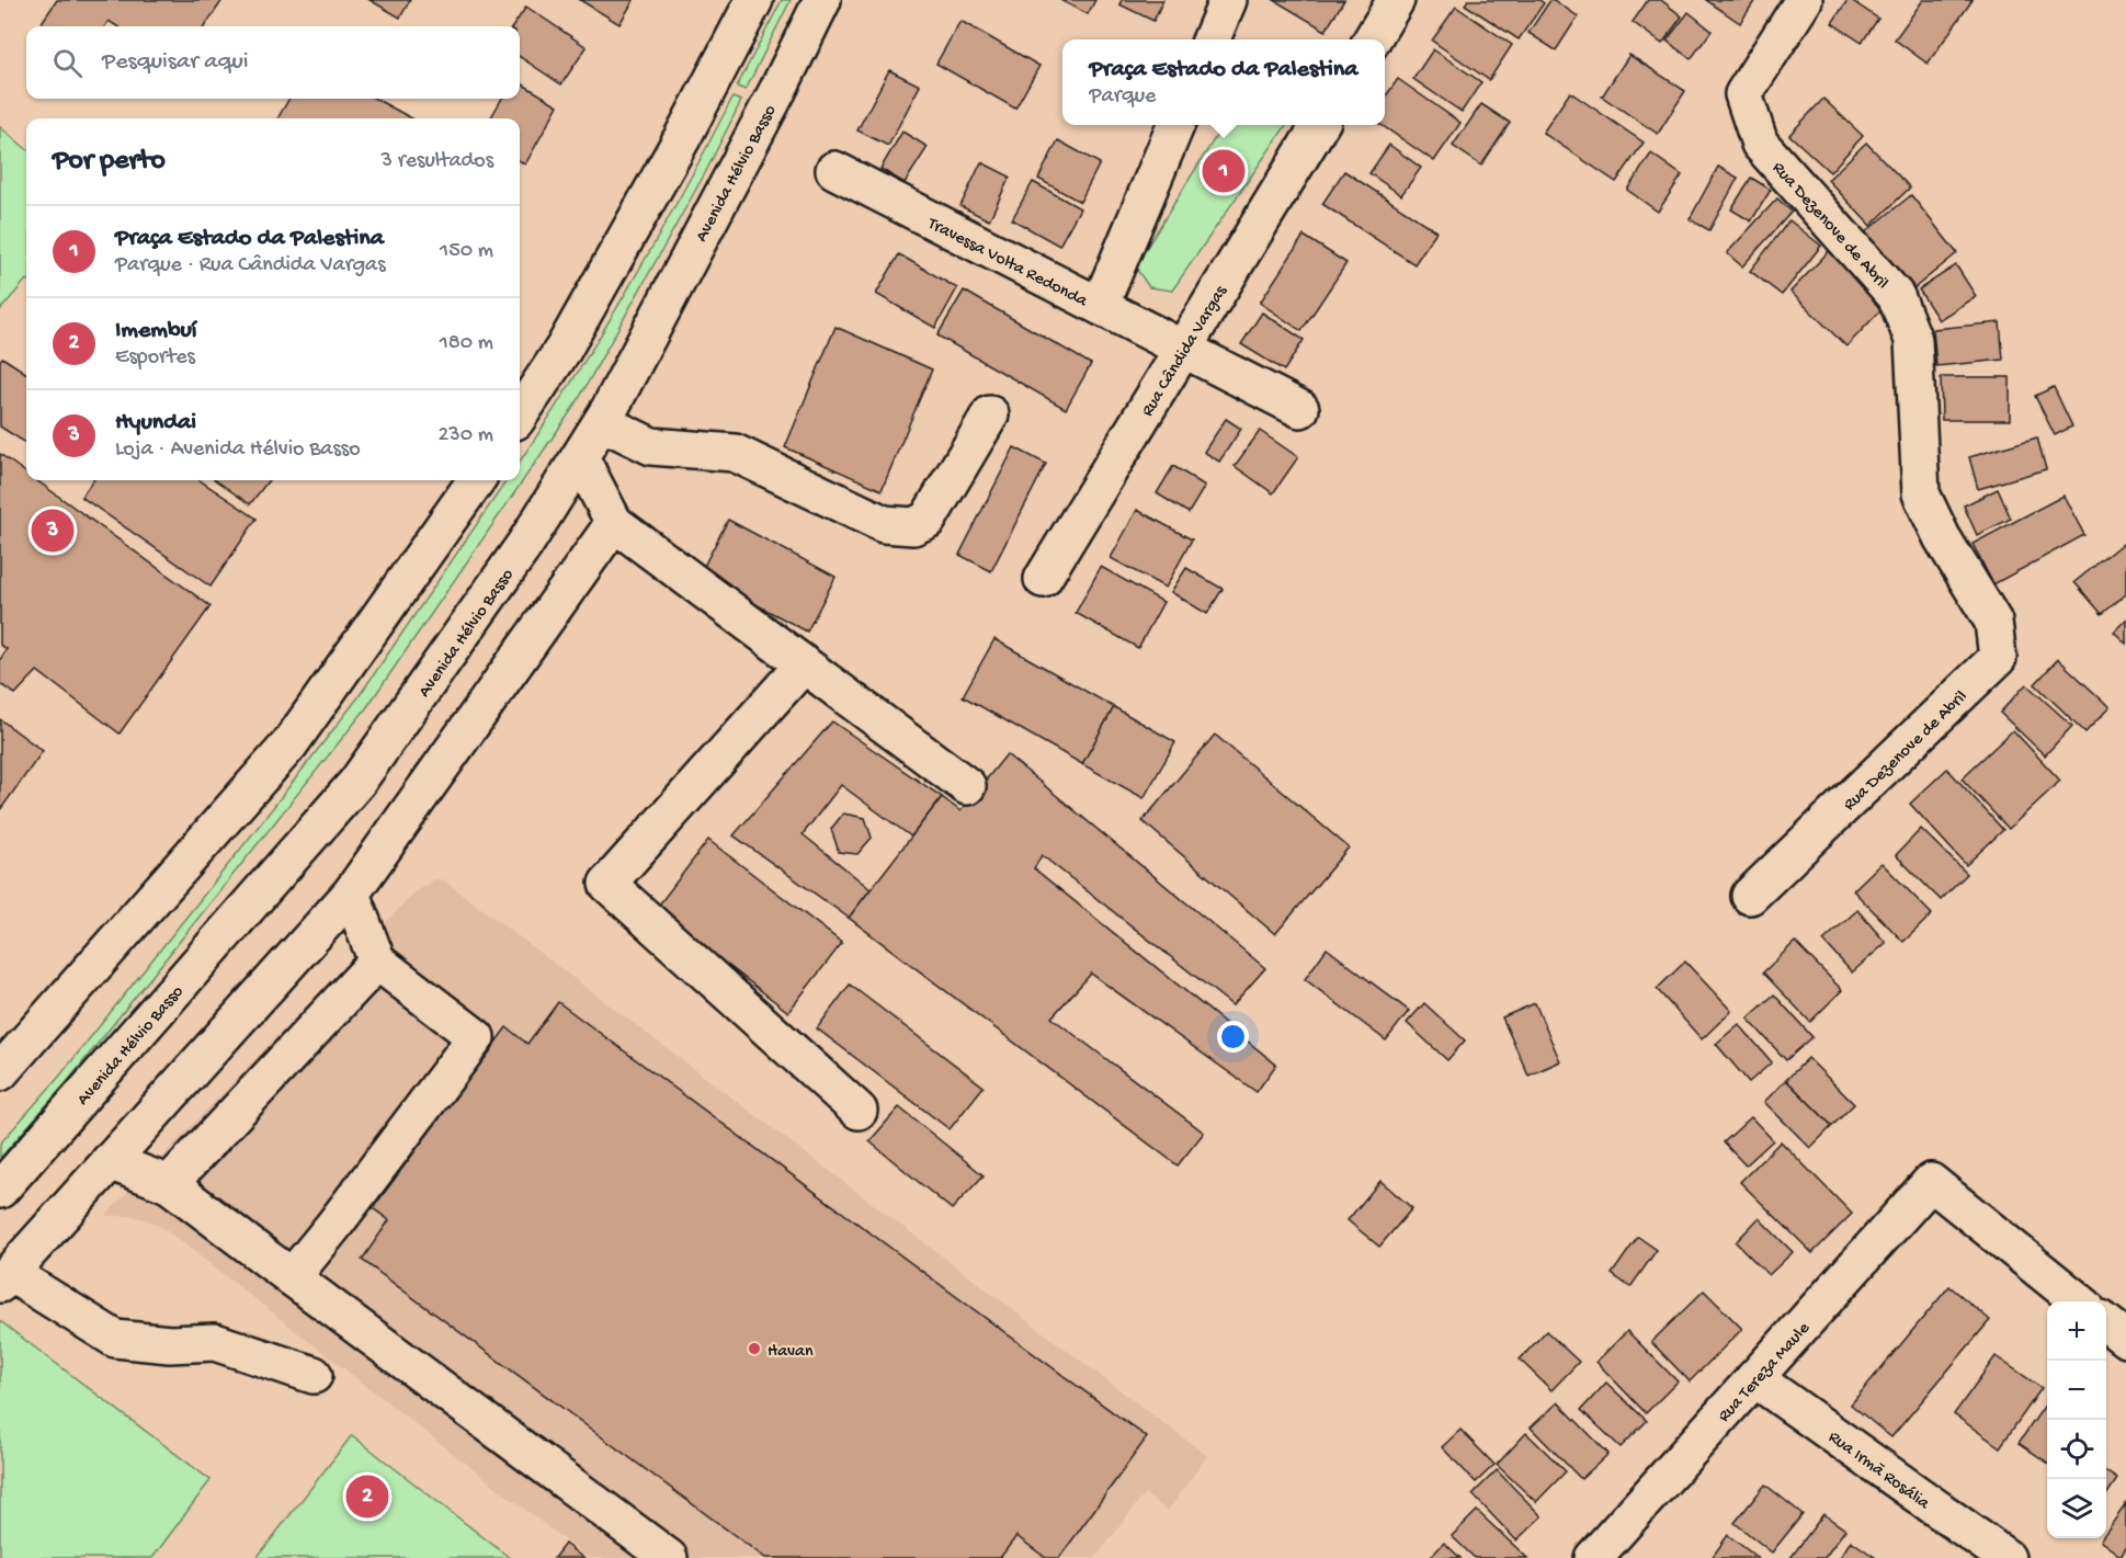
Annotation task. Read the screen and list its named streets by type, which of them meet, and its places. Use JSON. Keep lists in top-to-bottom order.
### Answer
{
  "streets": {
    "street": [
      "Avenida Hélvio Basso",
      "Rua Dezenove de Abril",
      "Travessa Volta Redonda",
      "Rua Cândida Vargas",
      "Rua Tereza Maule",
      "Rua Irmã Rosália"
    ]
  },
  "crossings": [
    ["Travessa Volta Redonda", "Rua Cândida Vargas"],
    ["Rua Tereza Maule", "Rua Irmã Rosália"]
  ],
  "places": ["Havan"],
  "page": {
    "search": "Pesquisar aqui",
    "popup": ["Praça Estado da Palestina", "Parque"],
    "heading": ["Por perto", "3 resultados"],
    "pins": ["1", "3", "2"],
    "list": [
      {
        "mark": "1",
        "name": "Praça Estado da Palestina",
        "note": "Parque · Rua Cândida Vargas",
        "value": "150 m"
      },
      {
        "mark": "2",
        "name": "Imembuí",
        "note": "Esportes",
        "value": "180 m"
      },
      {
        "mark": "3",
        "name": "Hyundai",
        "note": "Loja · Avenida Hélvio Basso",
        "value": "230 m"
      }
    ],
    "map_buttons": ["+", "−"]
  }
}
